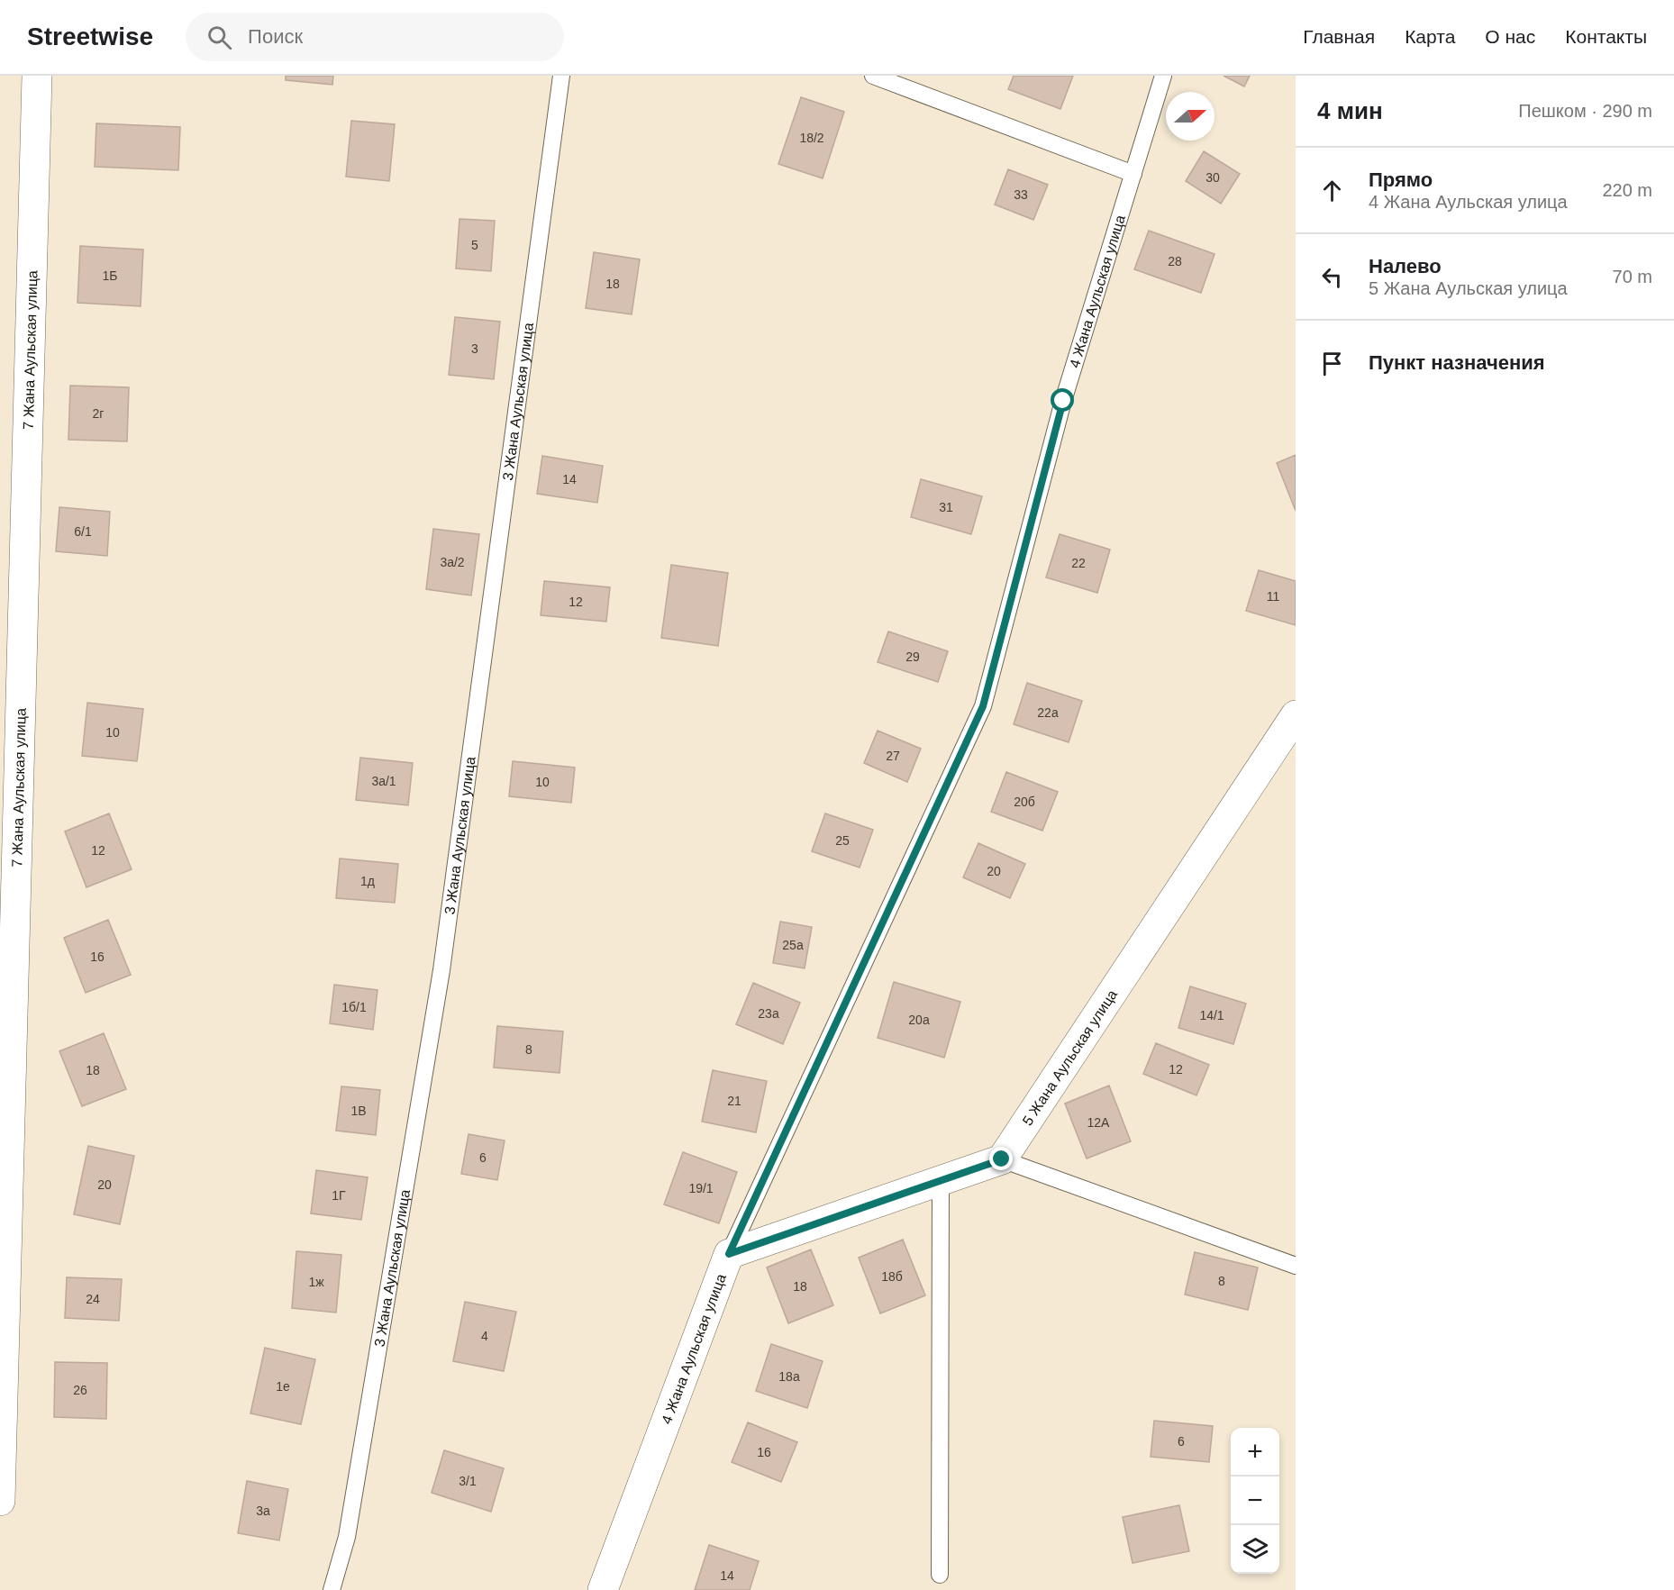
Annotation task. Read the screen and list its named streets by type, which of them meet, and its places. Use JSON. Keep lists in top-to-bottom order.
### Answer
{
  "streets": {
    "street": ["4 Жана Аульская улица", "7 Жана Аульская улица", "5 Жана Аульская улица"],
    "lane": ["3 Жана Аульская улица"]
  },
  "house_numbers": [
    "18/2",
    "30",
    "33",
    "5",
    "28",
    "1Б",
    "18",
    "3",
    "2г",
    "14",
    "31",
    "6/1",
    "3а/2",
    "22",
    "11",
    "12",
    "29",
    "22а",
    "10",
    "27",
    "3а/1",
    "10",
    "20б",
    "25",
    "12",
    "20",
    "1д",
    "25а",
    "16",
    "1б/1",
    "23а",
    "14/1",
    "20а",
    "8",
    "12",
    "18",
    "21",
    "1В",
    "12А",
    "6",
    "20",
    "19/1",
    "1Г",
    "18б",
    "8",
    "1ж",
    "18",
    "24",
    "4",
    "18а",
    "1е",
    "26",
    "6",
    "16",
    "3/1",
    "3а",
    "14"
  ],
  "north": "right",
  "page": {
    "header": "Streetwise",
    "search": "Поиск",
    "nav": [
      "Главная",
      "Карта",
      "О нас",
      "Контакты"
    ],
    "heading": ["4 мин", "Пешком · 290 m"],
    "list": [
      ["Прямо", "4 Жана Аульская улица", "220 m"],
      ["Налево", "5 Жана Аульская улица", "70 m"],
      "Пункт назначения"
    ],
    "map_buttons": ["+", "−"]
  }
}
